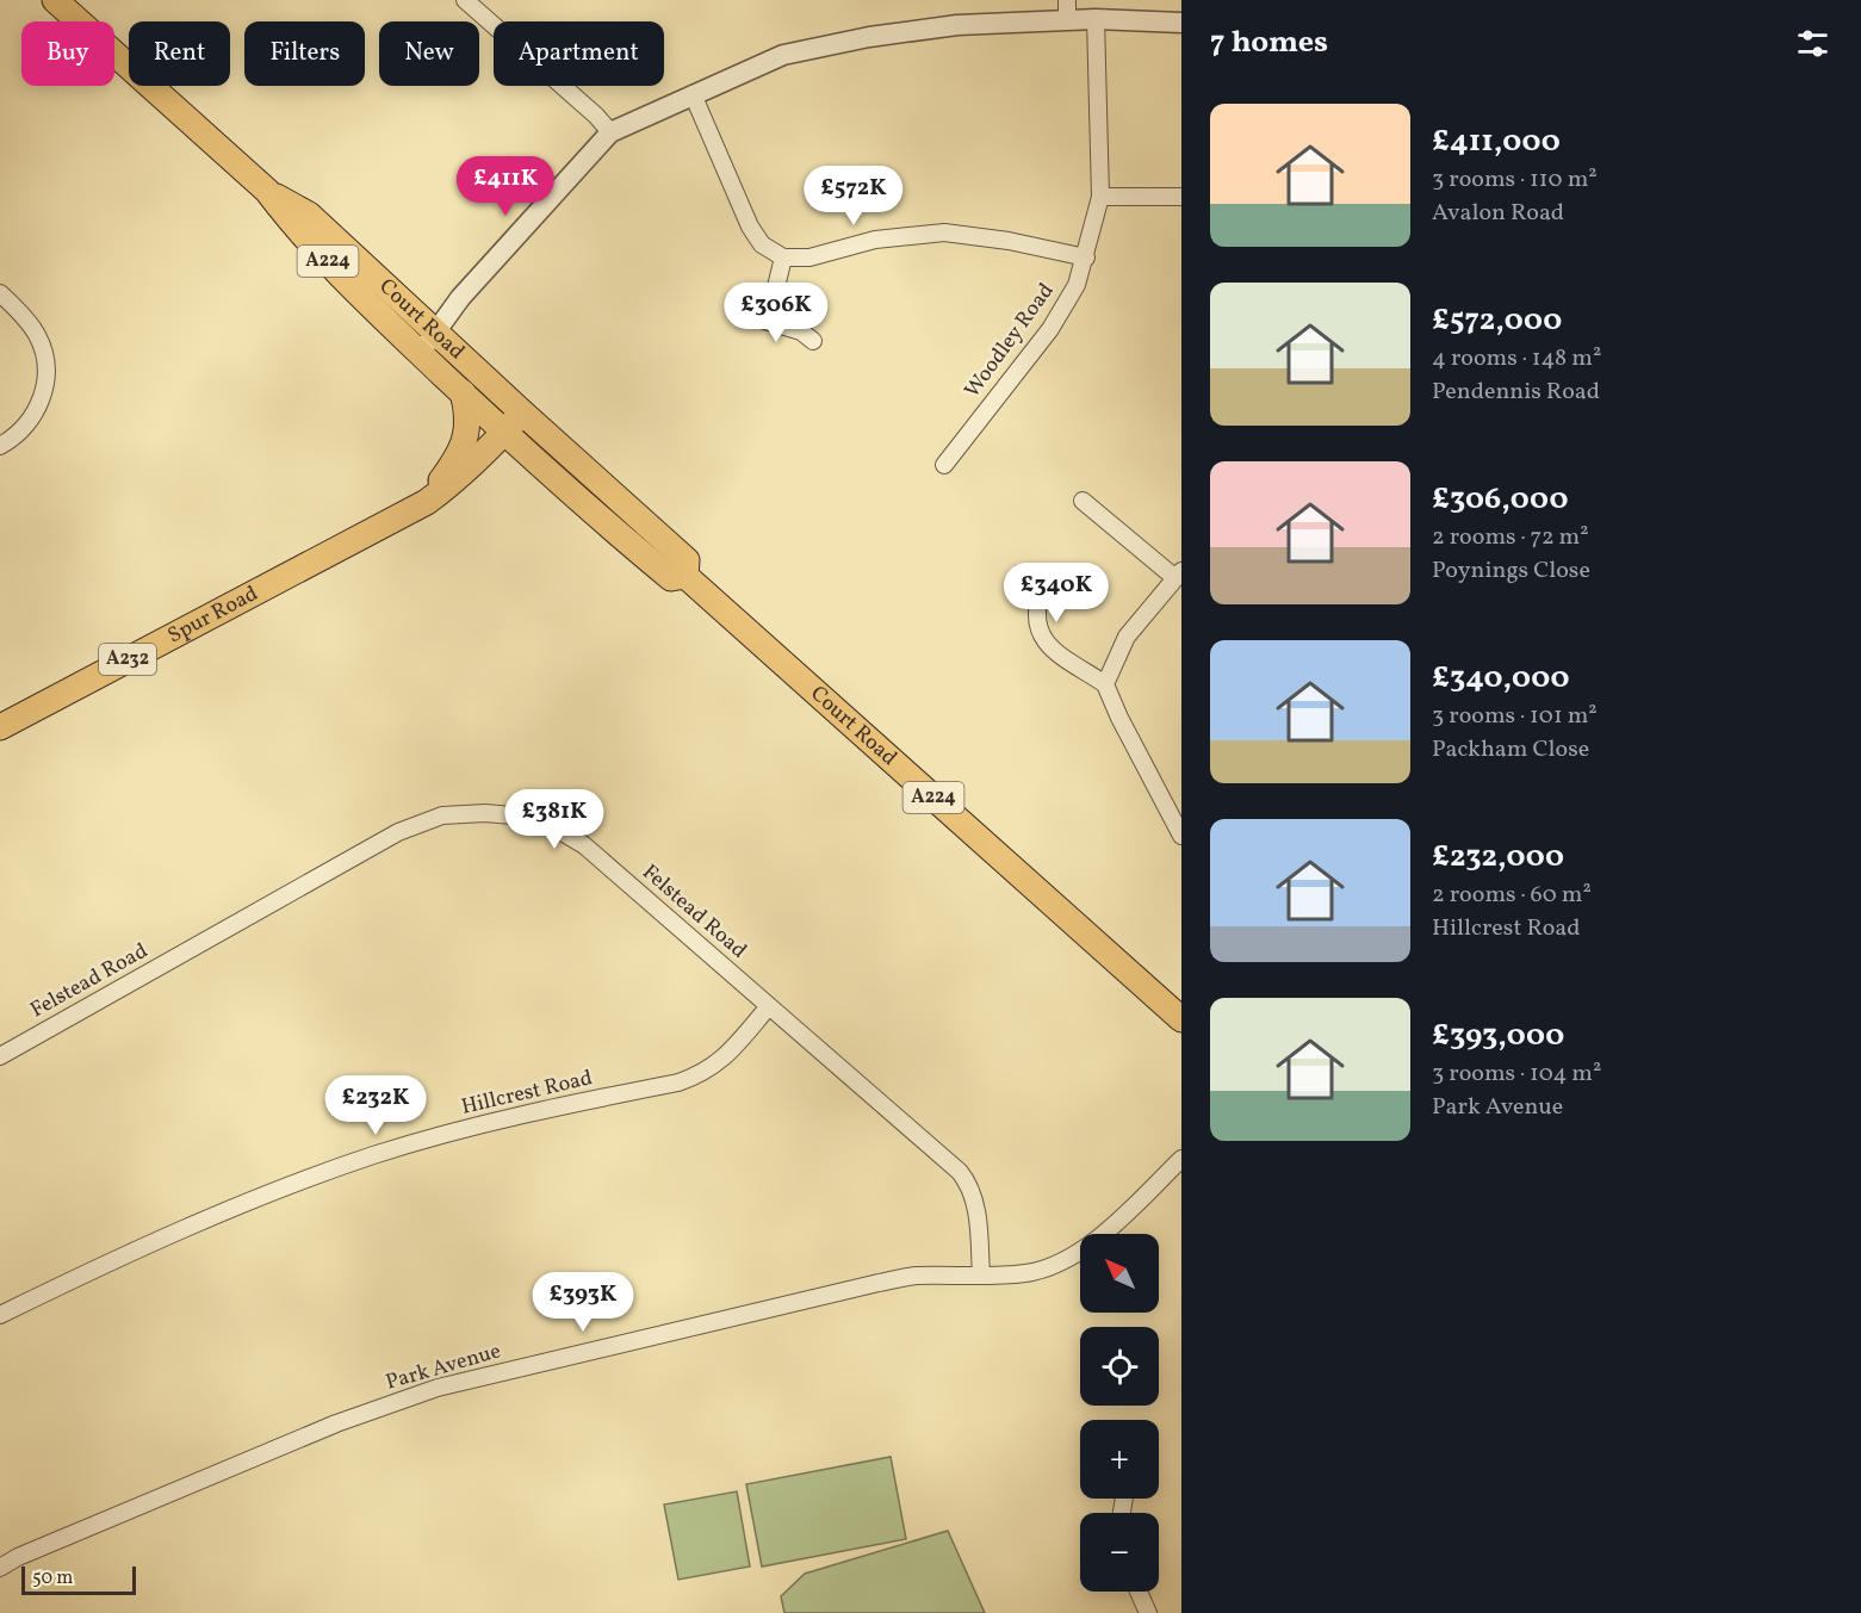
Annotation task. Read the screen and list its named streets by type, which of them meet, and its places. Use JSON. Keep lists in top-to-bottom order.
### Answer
{
  "streets": {
    "main road": [
      "A224",
      "Court Road",
      "Spur Road",
      "A232"
    ],
    "street": [
      "Woodley Road",
      "Felstead Road",
      "Hillcrest Road",
      "Park Avenue"
    ]
  },
  "crossings": [
    ["Court Road", "Spur Road"],
    ["Felstead Road", "Hillcrest Road"],
    ["Felstead Road", "Park Avenue"]
  ],
  "scale_bar": "50 m",
  "north": "top left",
  "page": {
    "heading": "7 homes",
    "chip": [
      "Buy",
      "Rent",
      "Filters",
      "New",
      "Apartment"
    ],
    "list": [
      {
        "name": "£411,000",
        "note": "3 rooms · 110 m² · Avalon Road"
      },
      {
        "name": "£572,000",
        "note": "4 rooms · 148 m² · Pendennis Road"
      },
      {
        "name": "£306,000",
        "note": "2 rooms · 72 m² · Poynings Close"
      },
      {
        "name": "£340,000",
        "note": "3 rooms · 101 m² · Packham Close"
      },
      {
        "name": "£232,000",
        "note": "2 rooms · 60 m² · Hillcrest Road"
      },
      {
        "name": "£393,000",
        "note": "3 rooms · 104 m² · Park Avenue"
      }
    ],
    "price": [
      "£411K",
      "£572K",
      "£306K",
      "£340K",
      "£381K",
      "£232K",
      "£393K"
    ],
    "map_buttons": ["+", "−"],
    "scale": "50 m"
  }
}
